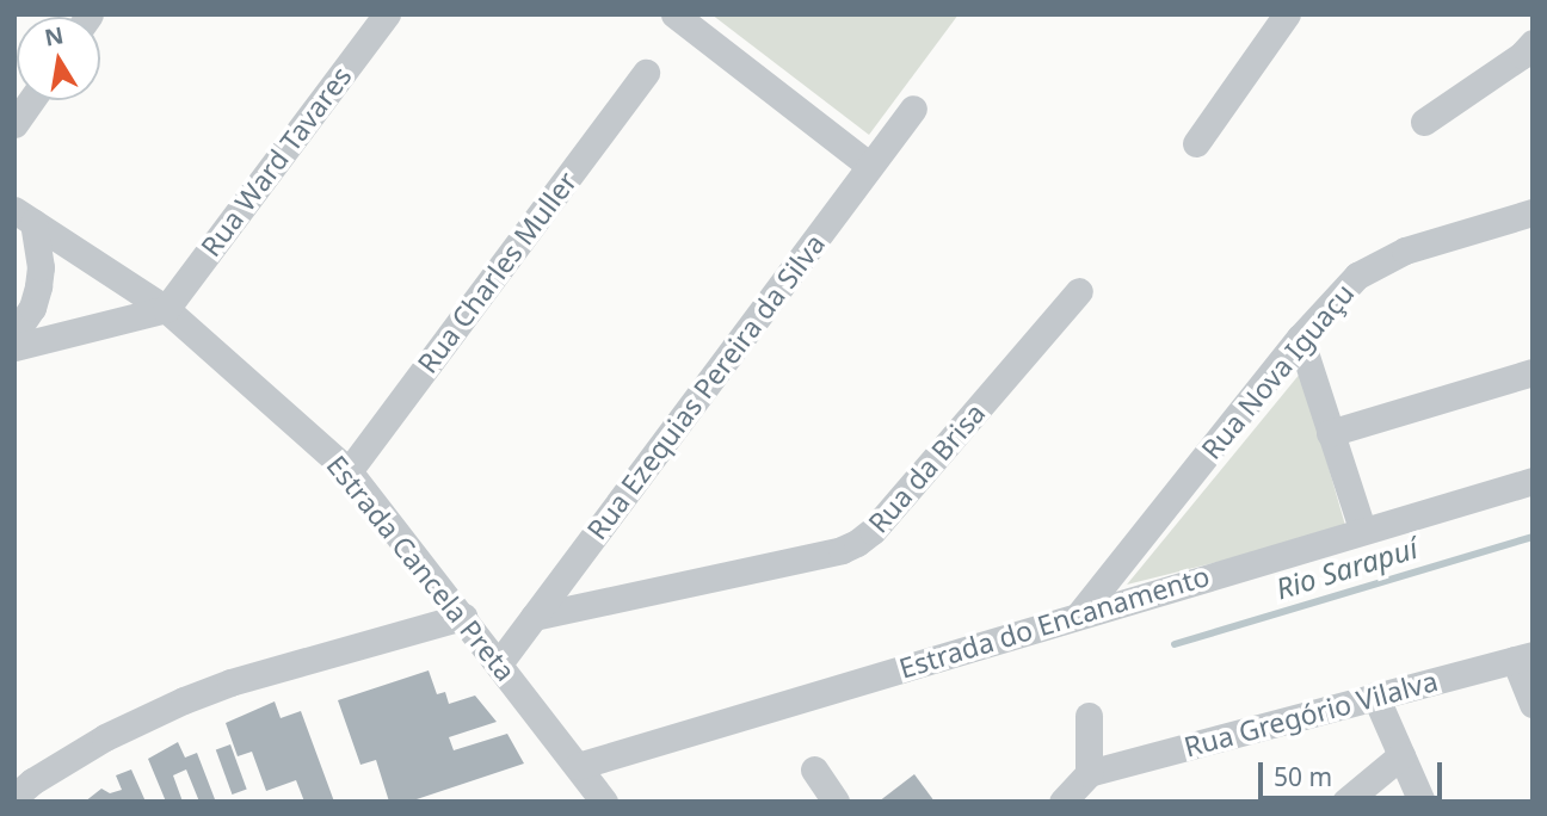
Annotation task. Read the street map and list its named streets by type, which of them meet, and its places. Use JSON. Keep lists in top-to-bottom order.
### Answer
{
  "streets": {
    "street": [
      "Rua Ward Tavares",
      "Rua Charles Muller",
      "Rua Nova Iguaçu",
      "Rua Ezequias Pereira da Silva",
      "Rua da Brisa",
      "Estrada Cancela Preta",
      "Estrada do Encanamento",
      "Rua Gregório Vilalva"
    ]
  },
  "crossings": [
    ["Rua Ward Tavares", "Estrada Cancela Preta"],
    ["Rua Charles Muller", "Estrada Cancela Preta"],
    ["Rua Nova Iguaçu", "Estrada do Encanamento"],
    ["Rua Ezequias Pereira da Silva", "Rua da Brisa"],
    ["Rua Ezequias Pereira da Silva", "Estrada Cancela Preta"],
    ["Estrada Cancela Preta", "Estrada do Encanamento"]
  ],
  "water": ["Rio Sarapuí"],
  "scale_bar": "50 m",
  "north": "top"
}
